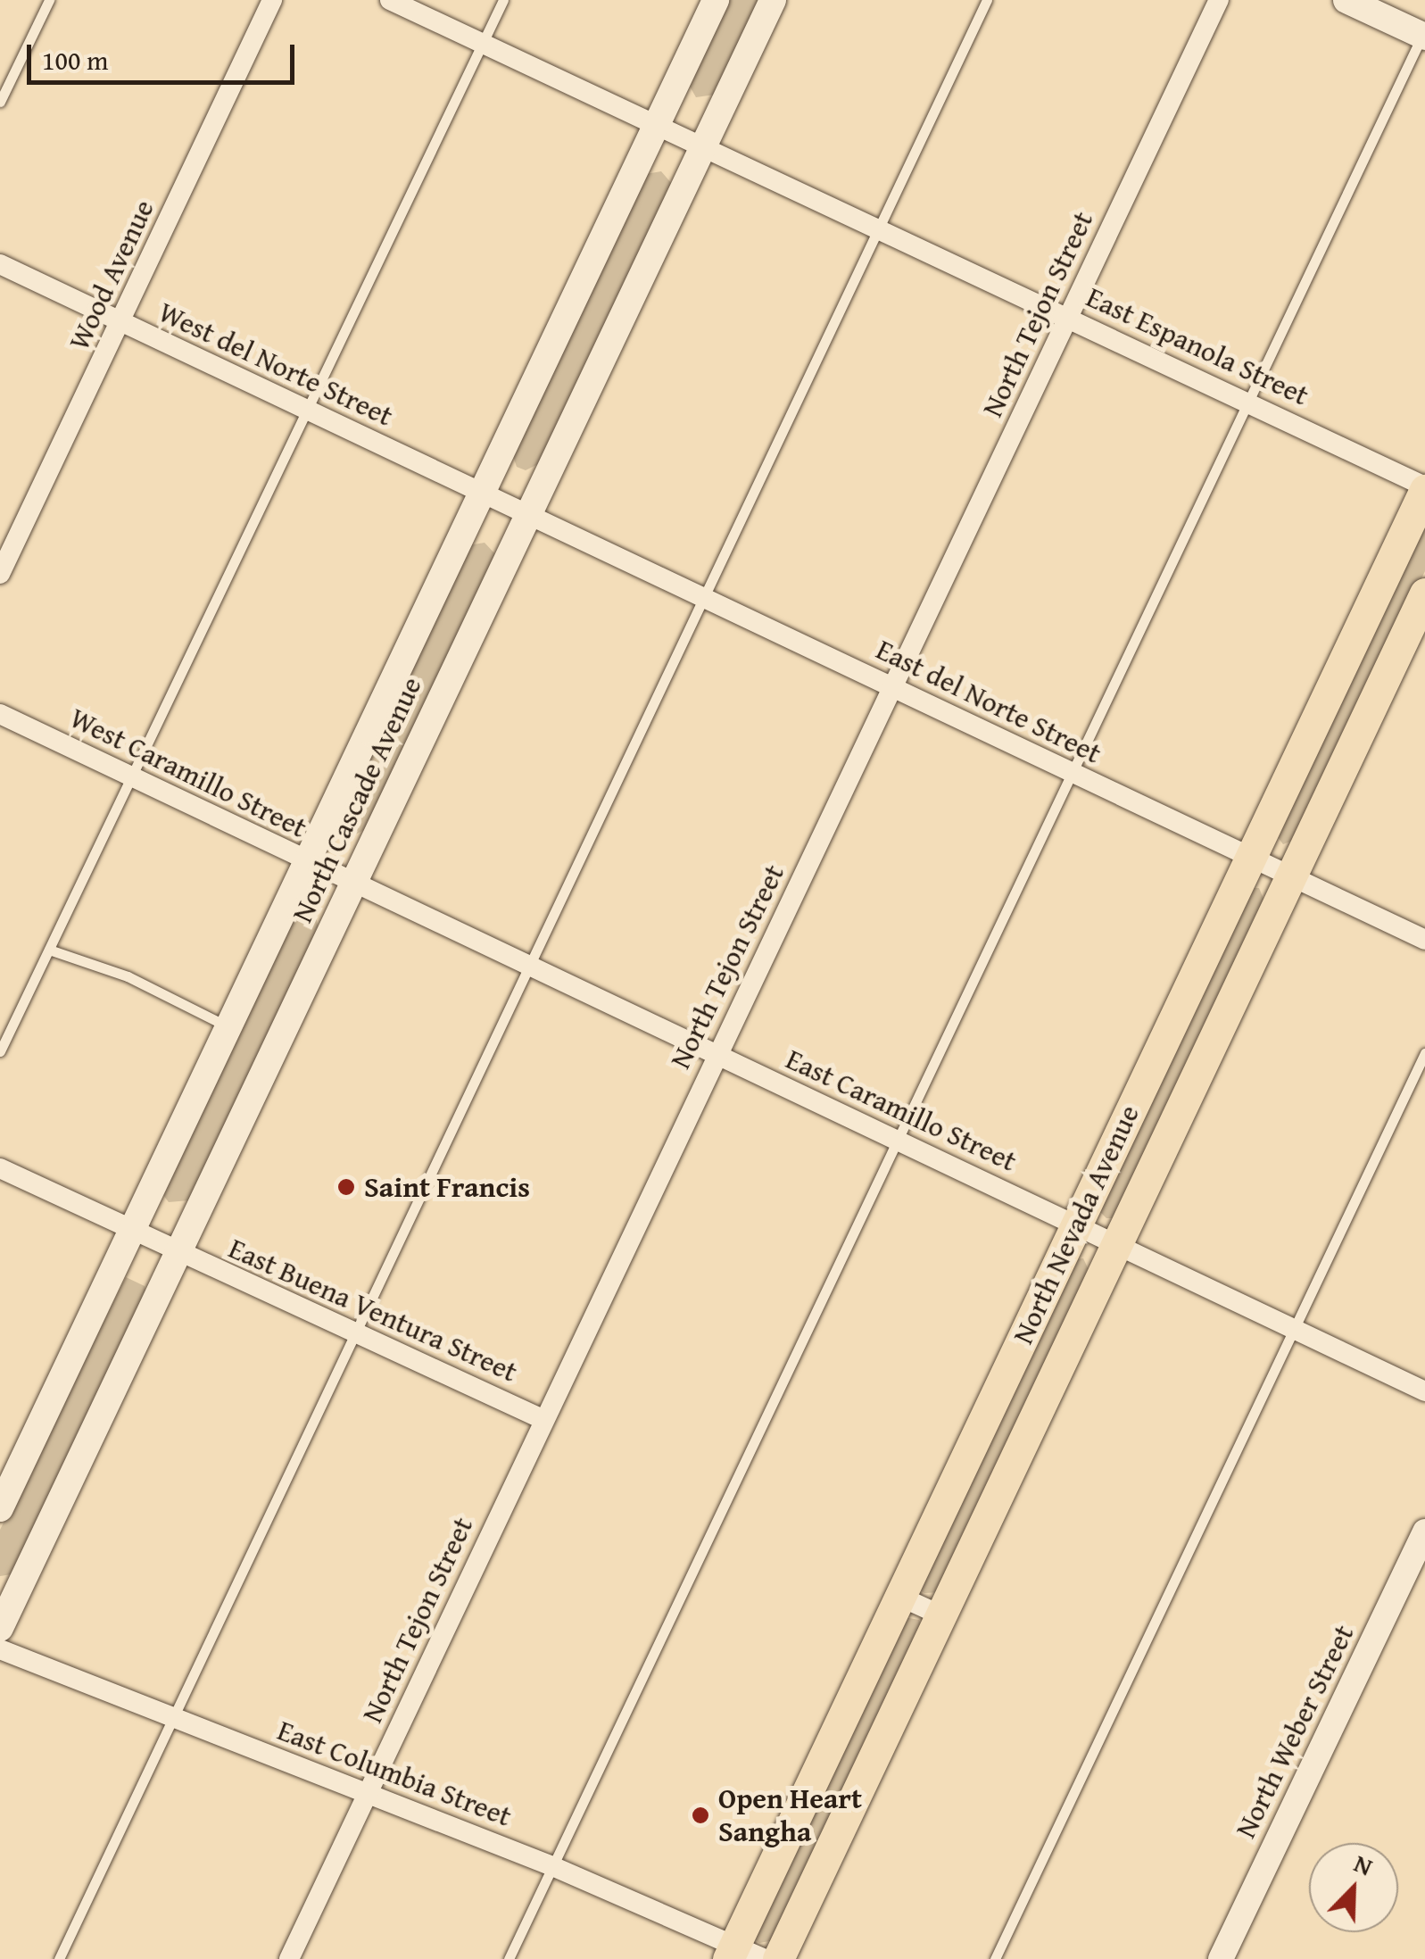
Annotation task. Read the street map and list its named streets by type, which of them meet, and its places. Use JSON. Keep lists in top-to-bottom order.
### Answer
{
  "streets": {
    "main road": ["North Cascade Avenue", "North Nevada Avenue"],
    "street": [
      "Wood Avenue",
      "North Tejon Street",
      "East Espanola Street",
      "West del Norte Street",
      "East del Norte Street",
      "West Caramillo Street",
      "East Caramillo Street",
      "East Buena Ventura Street",
      "North Weber Street",
      "East Columbia Street"
    ]
  },
  "crossings": [
    ["Wood Avenue", "West del Norte Street"],
    ["North Tejon Street", "East Espanola Street"],
    ["North Tejon Street", "East del Norte Street"],
    ["North Tejon Street", "East Caramillo Street"],
    ["North Tejon Street", "East Buena Ventura Street"],
    ["North Tejon Street", "East Columbia Street"],
    ["East Espanola Street", "North Cascade Avenue"],
    ["East Espanola Street", "North Nevada Avenue"],
    ["West del Norte Street", "East del Norte Street"],
    ["West del Norte Street", "North Cascade Avenue"],
    ["East del Norte Street", "North Cascade Avenue"],
    ["East del Norte Street", "North Nevada Avenue"],
    ["West Caramillo Street", "North Cascade Avenue"],
    ["West Caramillo Street", "East Caramillo Street"],
    ["North Cascade Avenue", "East Caramillo Street"],
    ["North Cascade Avenue", "East Buena Ventura Street"],
    ["East Caramillo Street", "North Nevada Avenue"],
    ["North Nevada Avenue", "East Columbia Street"]
  ],
  "places": ["Saint Francis", "Open Heart Sangha"],
  "scale_bar": "100 m",
  "north": "top right"
}
